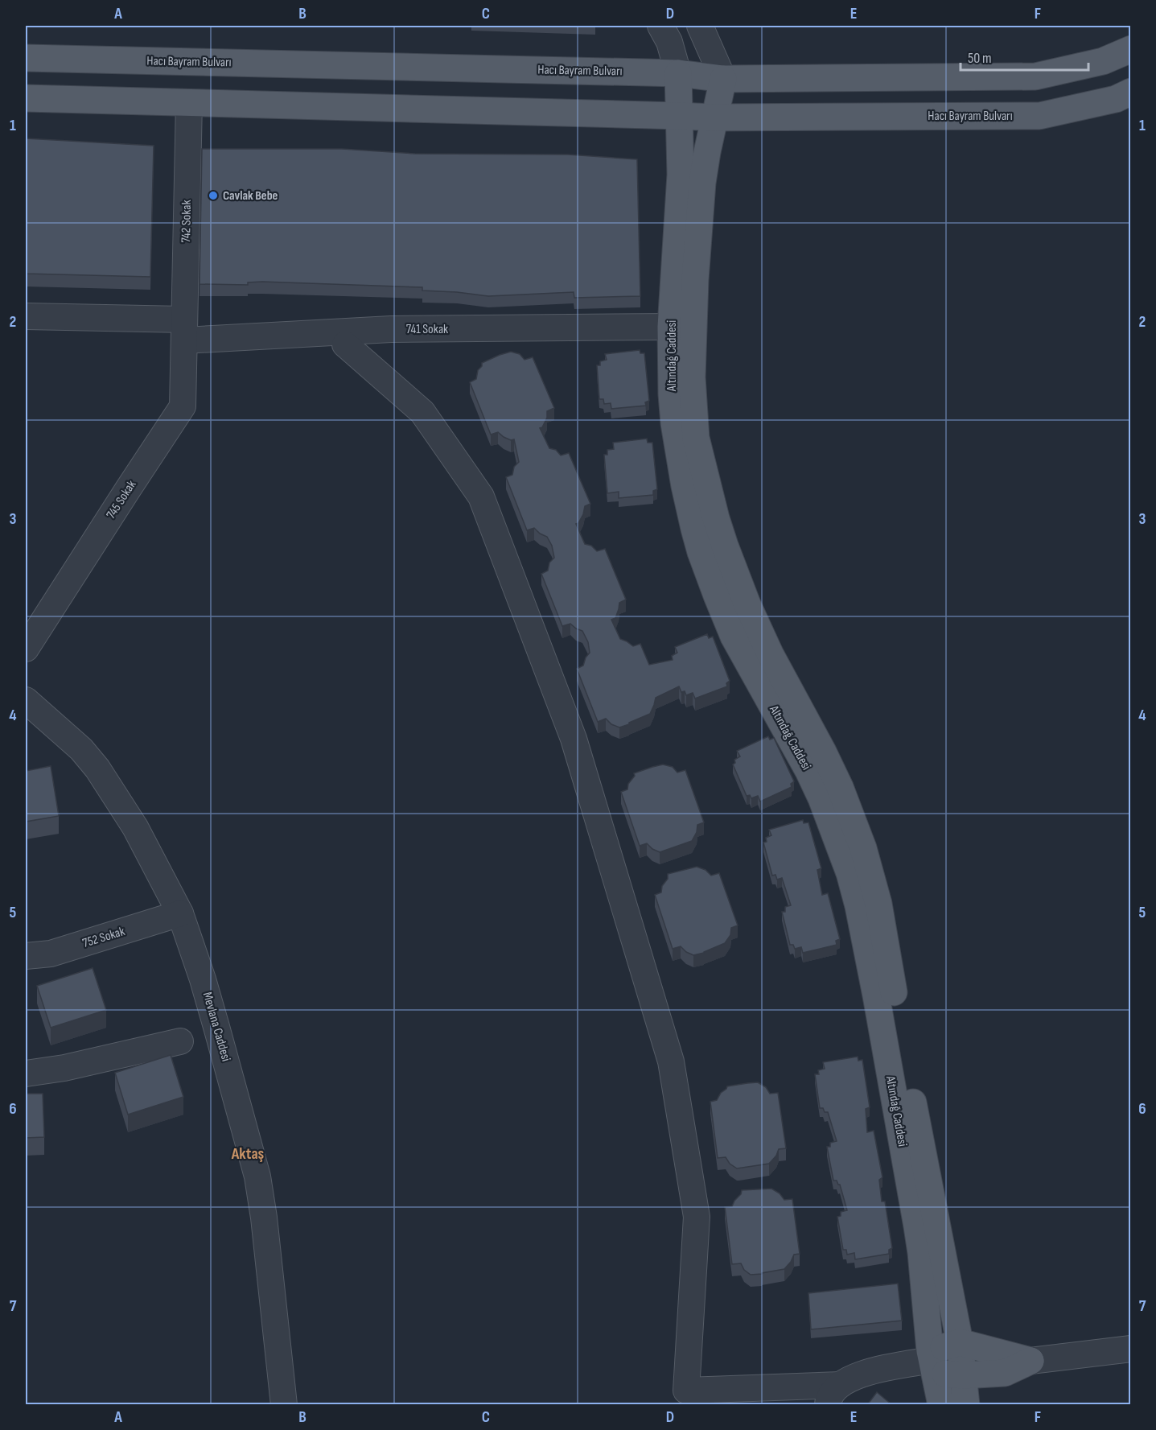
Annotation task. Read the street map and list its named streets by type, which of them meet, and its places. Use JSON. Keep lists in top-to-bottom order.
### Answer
{
  "streets": {
    "main road": ["Hacı Bayram Bulvarı", "Altındağ Caddesi"],
    "street": [
      "742 Sokak",
      "741 Sokak",
      "745 Sokak",
      "752 Sokak",
      "Mevlana Caddesi"
    ]
  },
  "crossings": [
    ["Hacı Bayram Bulvarı", "742 Sokak"],
    ["Hacı Bayram Bulvarı", "Altındağ Caddesi"],
    ["742 Sokak", "741 Sokak"],
    ["742 Sokak", "745 Sokak"],
    ["741 Sokak", "Altındağ Caddesi"],
    ["741 Sokak", "745 Sokak"],
    ["752 Sokak", "Mevlana Caddesi"]
  ],
  "districts": ["Aktaş"],
  "places": ["Cavlak Bebe"],
  "scale_bar": "50 m",
  "grid": {
    "columns": [
      "A",
      "B",
      "C",
      "D",
      "E",
      "F"
    ],
    "rows": [
      "1",
      "2",
      "3",
      "4",
      "5",
      "6",
      "7"
    ]
  }
}
